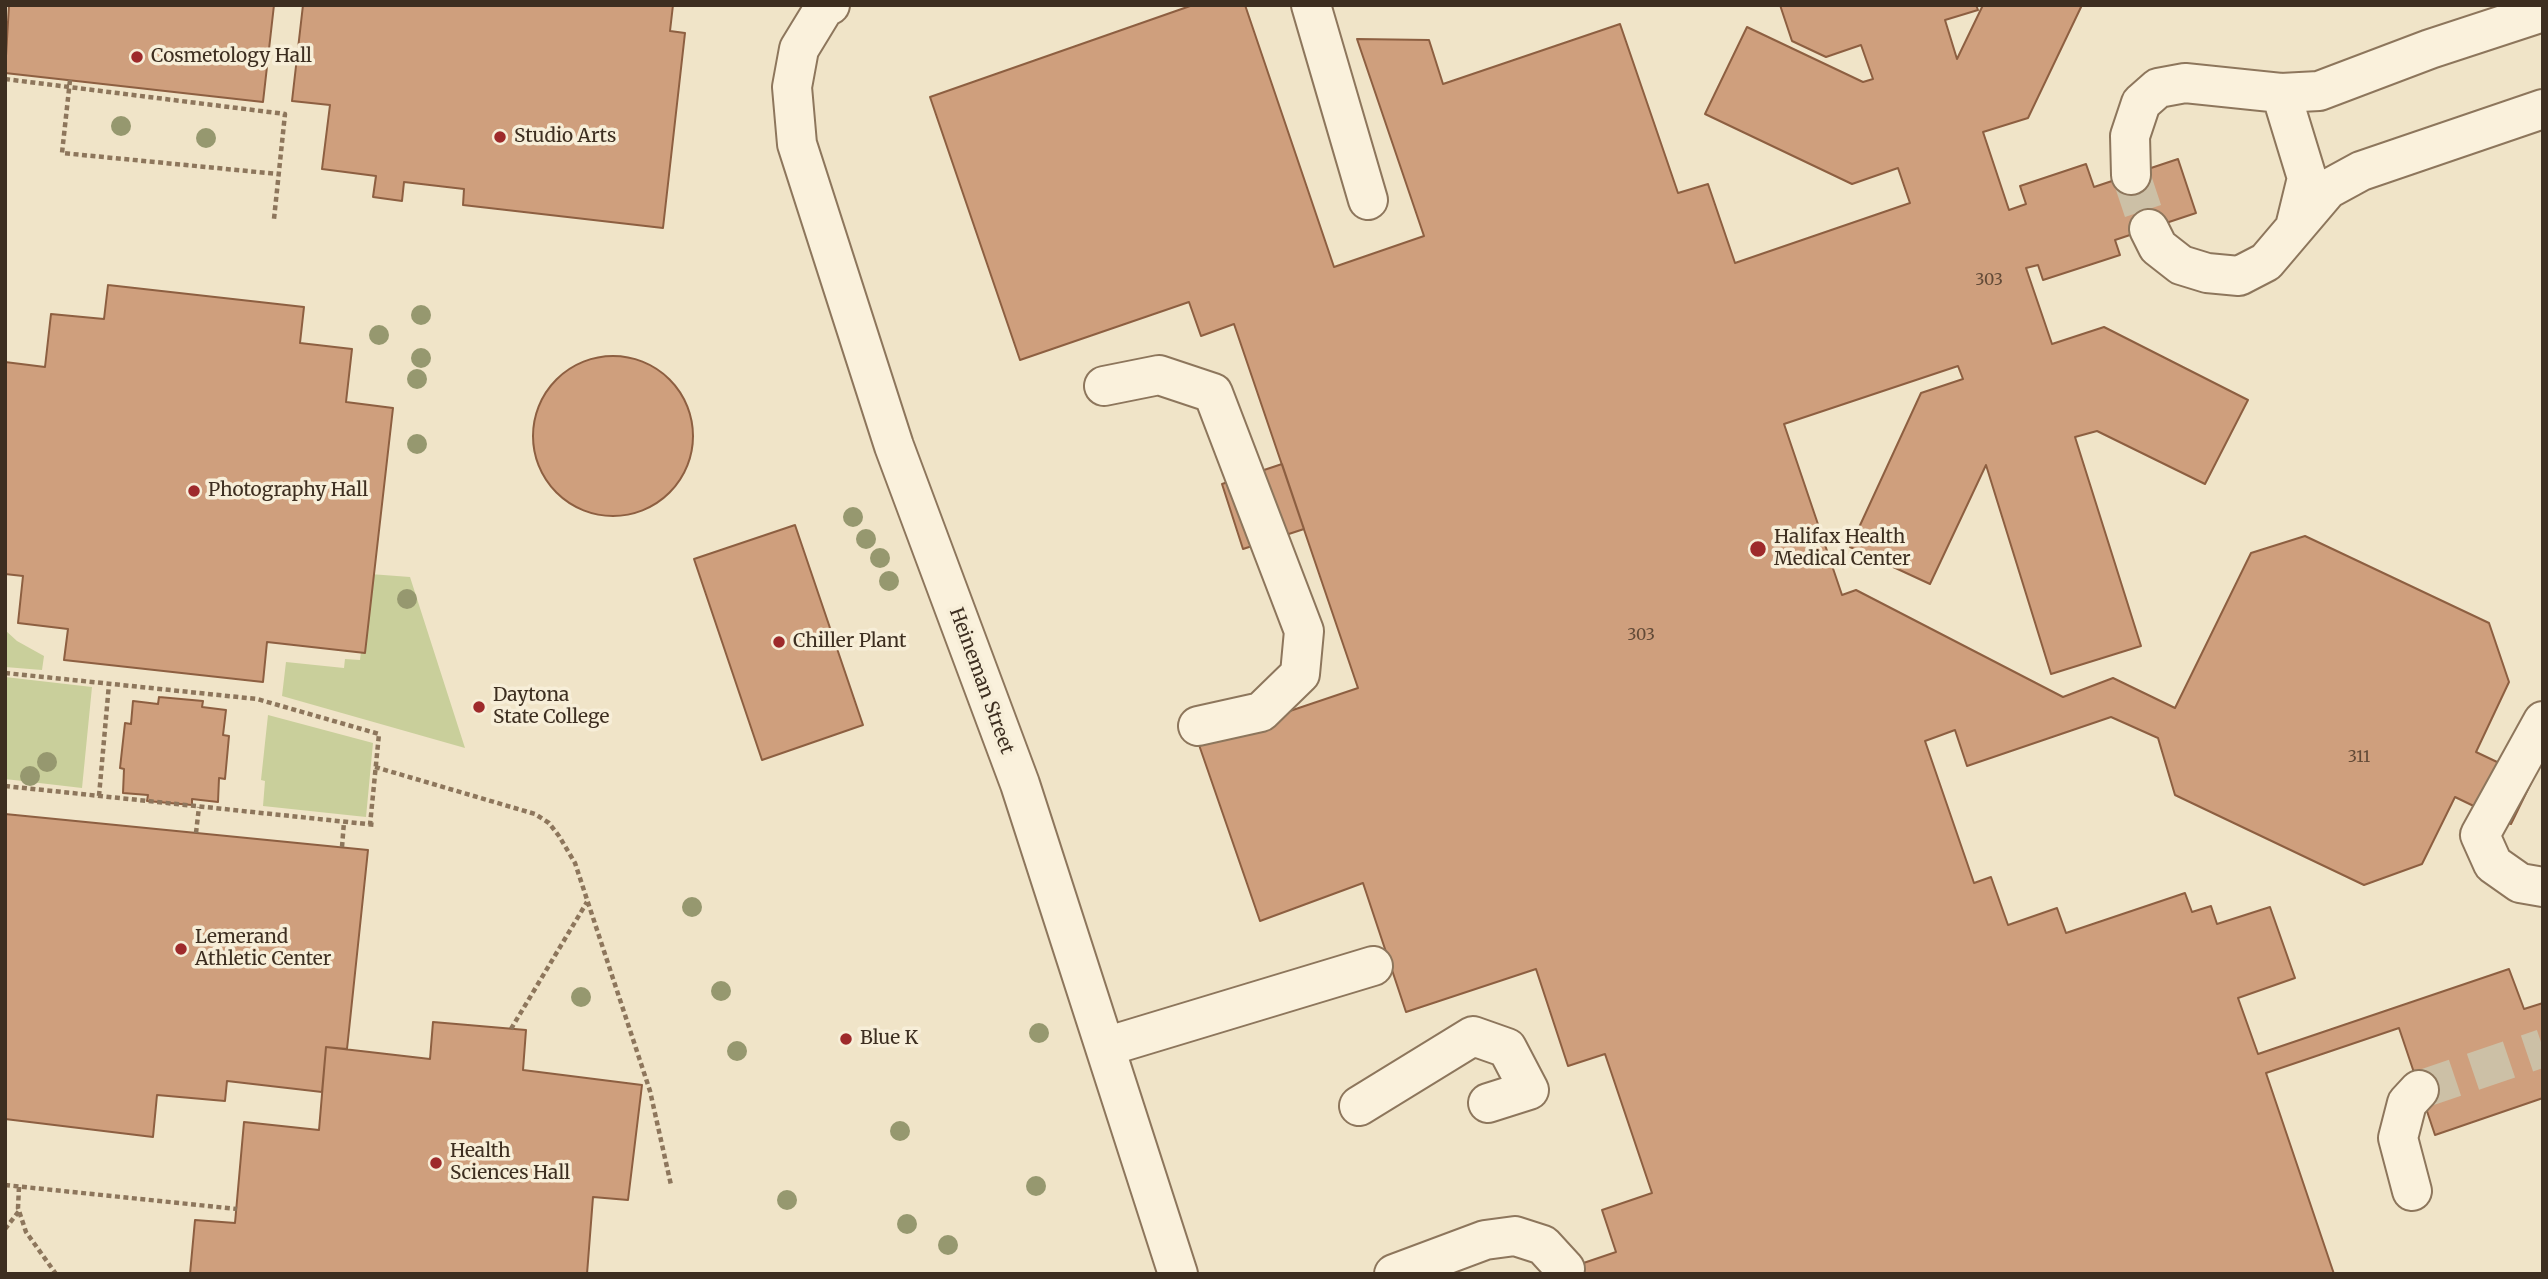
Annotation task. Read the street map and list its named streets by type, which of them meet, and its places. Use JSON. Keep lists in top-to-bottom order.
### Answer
{
  "streets": {
    "street": ["Heineman Street"]
  },
  "places": [
    "Cosmetology Hall",
    "Studio Arts",
    "Photography Hall",
    "Halifax Health Medical Center",
    "Chiller Plant",
    "Daytona State College",
    "Lemerand Athletic Center",
    "Blue K",
    "Health Sciences Hall"
  ],
  "house_numbers": ["303", "303", "311"]
}
